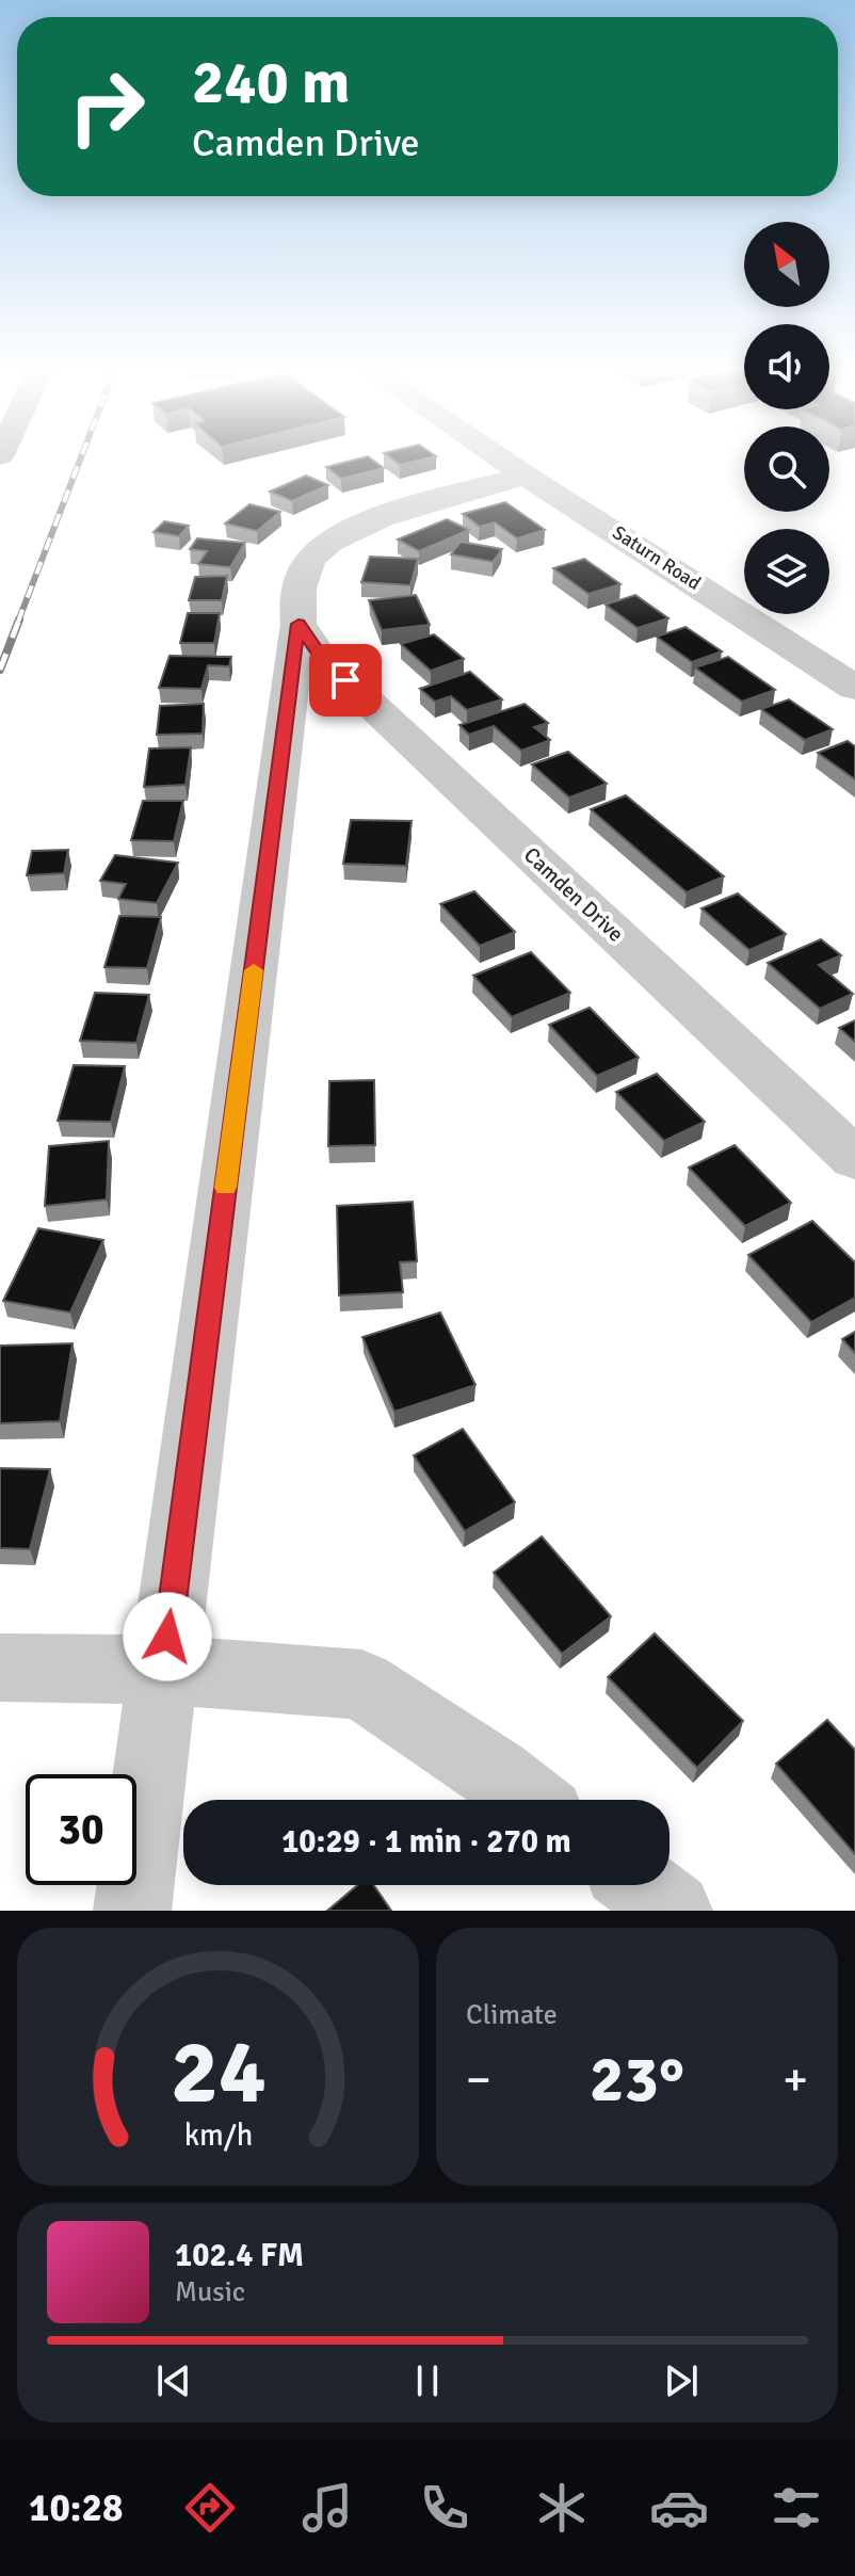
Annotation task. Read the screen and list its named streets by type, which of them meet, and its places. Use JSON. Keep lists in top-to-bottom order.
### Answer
{
  "streets": {
    "street": ["Saturn Road", "Camden Drive"]
  },
  "north": "top left",
  "page": {
    "turn": ["240 m", "Camden Drive"],
    "limit": "30",
    "trip": "10:29 · 1 min · 270 m",
    "tile": "Climate",
    "heat": ["−", "23°", "+"],
    "song": ["102.4 FM", "Music"],
    "tabs": "10:28",
    "gauge": ["24", "km/h"]
  }
}
